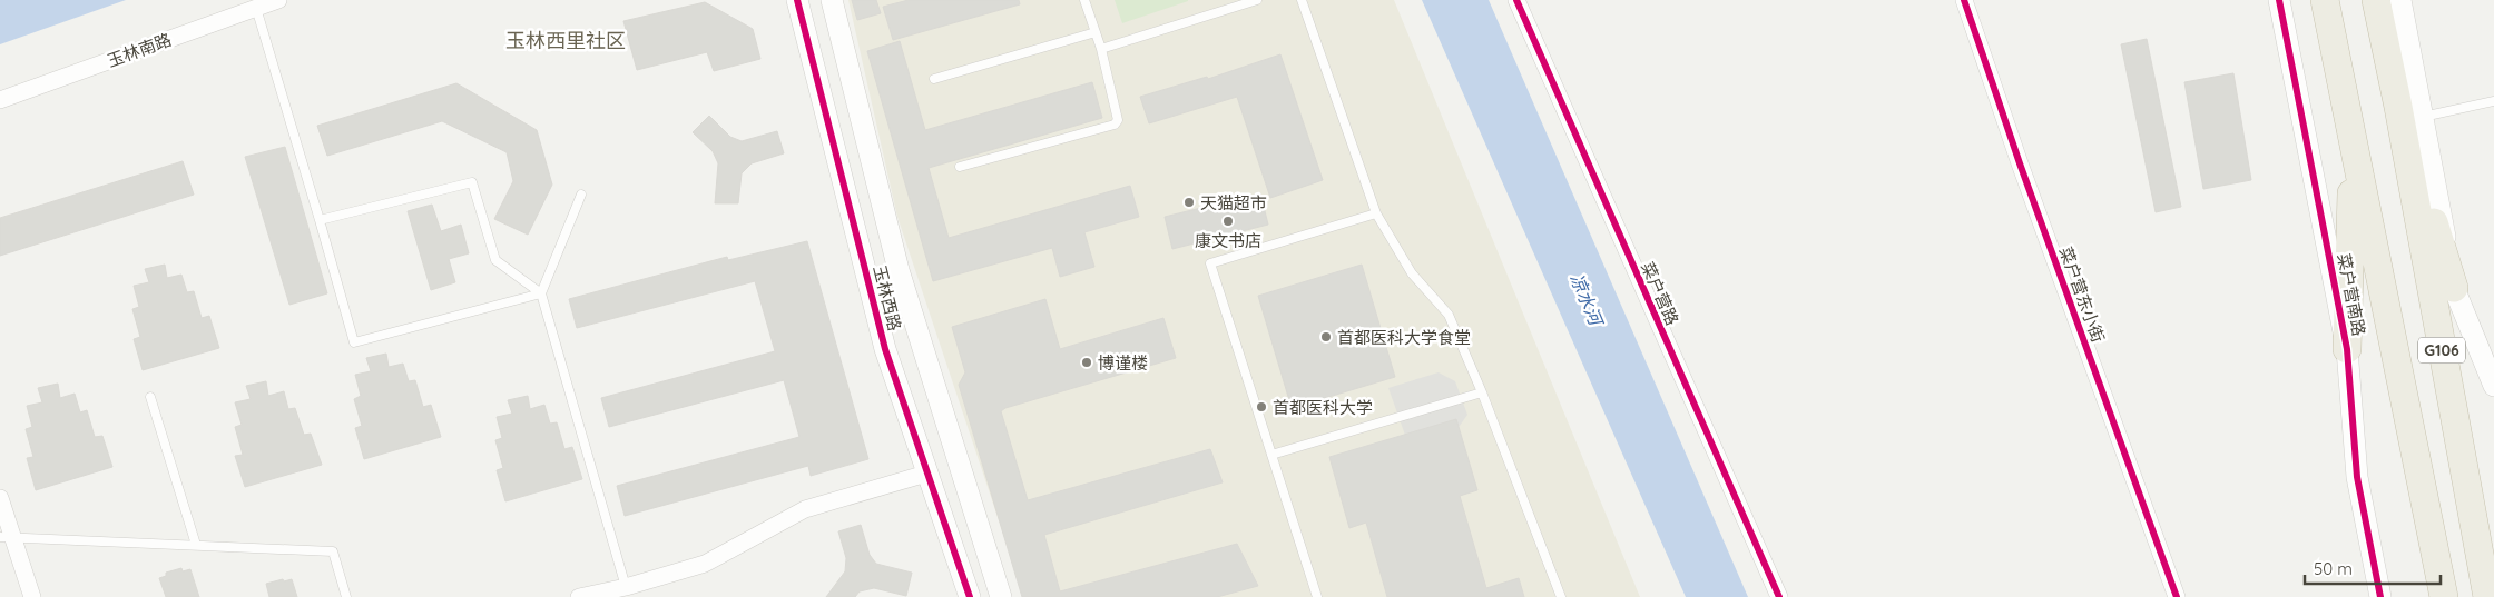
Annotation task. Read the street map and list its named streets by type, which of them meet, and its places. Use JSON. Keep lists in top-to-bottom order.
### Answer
{
  "streets": {
    "highway": ["菜户营南路", "G106"],
    "street": [
      "玉林南路",
      "菜户营路",
      "菜户营东小街",
      "玉林西路"
    ]
  },
  "crossings": [
    ["菜户营南路", "G106"]
  ],
  "districts": ["玉林西里社区"],
  "water": ["凉水河"],
  "places": [
    "天猫超市",
    "康文书店",
    "首都医科大学食堂",
    "博谨楼",
    "首都医科大学"
  ],
  "scale_bar": "50 m"
}
